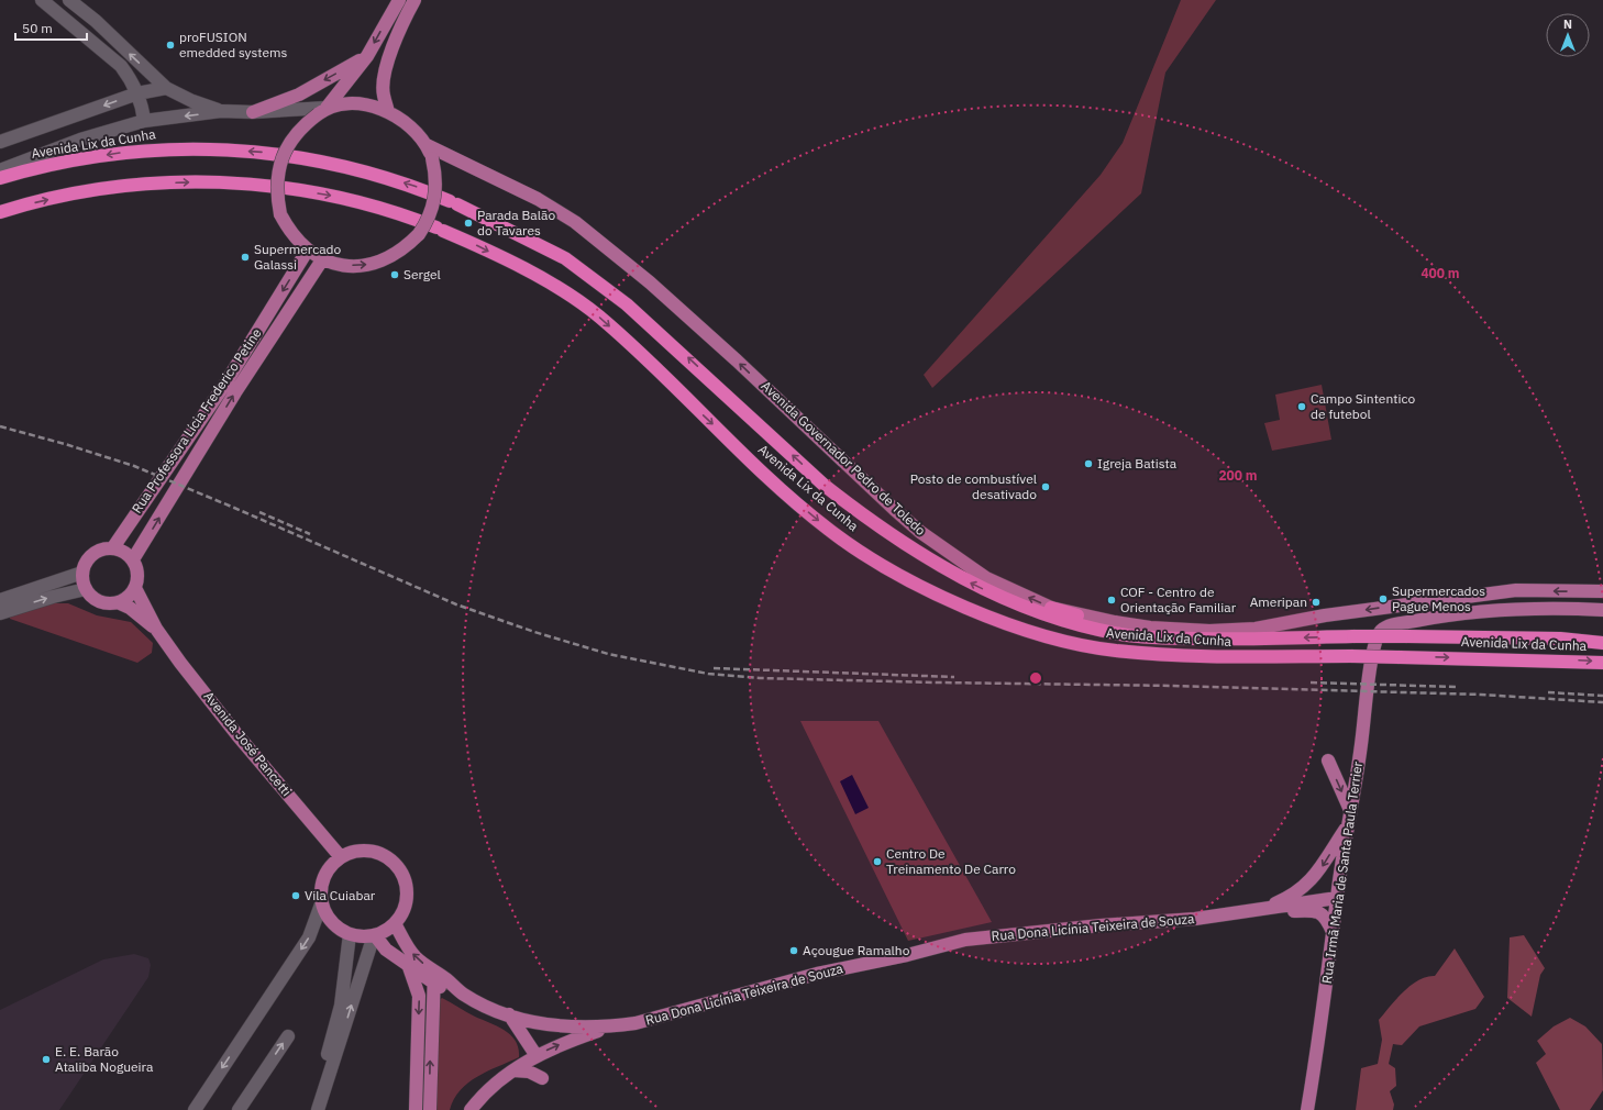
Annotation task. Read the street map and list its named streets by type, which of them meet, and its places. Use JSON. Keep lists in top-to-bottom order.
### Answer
{
  "streets": {
    "highway": ["Avenida Lix da Cunha"],
    "main road": [
      "Rua Professora Lícia Frederico Petine",
      "Avenida Governador Pedro de Toledo",
      "Avenida José Pancetti",
      "Rua Irmã Maria de Santa Paula Terrier",
      "Rua Dona Licínia Teixeira de Souza"
    ]
  },
  "crossings": [
    ["Rua Professora Lícia Frederico Petine", "Avenida José Pancetti"],
    ["Rua Irmã Maria de Santa Paula Terrier", "Rua Dona Licínia Teixeira de Souza"]
  ],
  "one_way": ["Avenida Governador Pedro de Toledo"],
  "places": [
    "proFUSION emedded systems",
    "Parada Balão do Tavares",
    "Supermercado Galassi",
    "Sergel",
    "Campo Sintentico de futebol",
    "Igreja Batista",
    "Posto de combustível desativado",
    "Supermercados Pague Menos",
    "COF - Centro de Orientação Familiar",
    "Ameripan",
    "Centro De Treinamento De Carro",
    "Vila Cuiabar",
    "Açougue Ramalho",
    "E. E. Barão Ataliba Nogueira"
  ],
  "scale_bar": "50 m",
  "north": "top",
  "rings": ["400 m", "200 m"]
}
